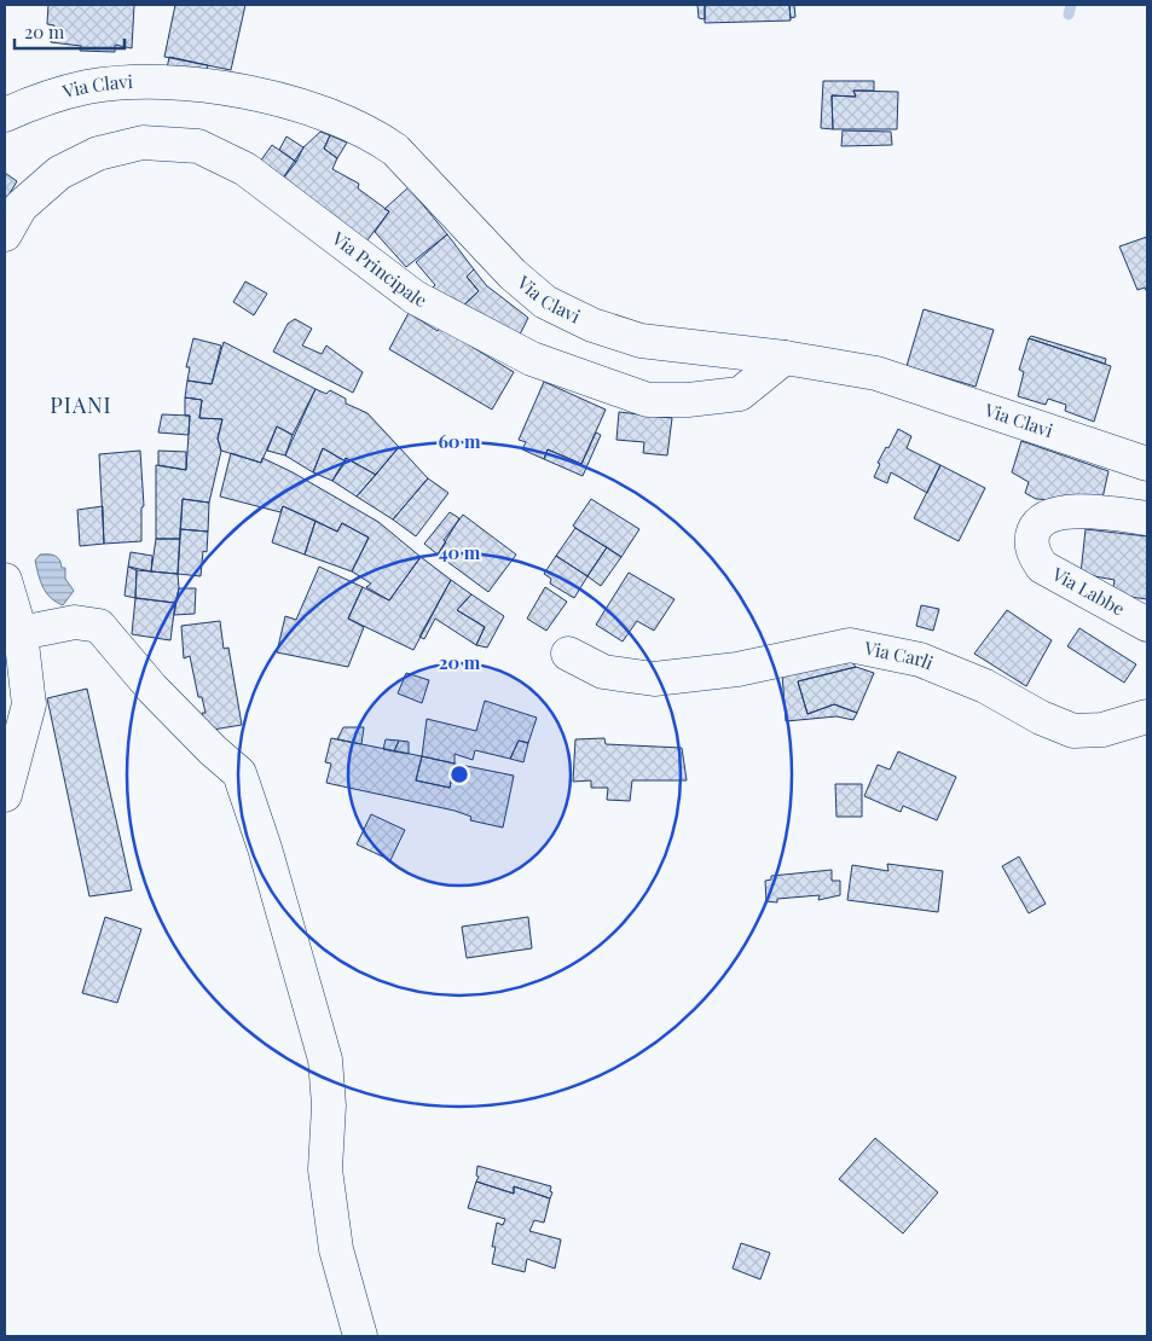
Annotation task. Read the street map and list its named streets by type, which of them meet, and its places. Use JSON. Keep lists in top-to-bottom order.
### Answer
{
  "streets": {
    "street": [
      "Via Clavi",
      "Via Principale",
      "Via Labbe",
      "Via Carli"
    ]
  },
  "crossings": [
    ["Via Clavi", "Via Principale"]
  ],
  "districts": ["PIANI"],
  "scale_bar": "20 m",
  "rings": ["60 m", "40 m", "20 m"]
}
